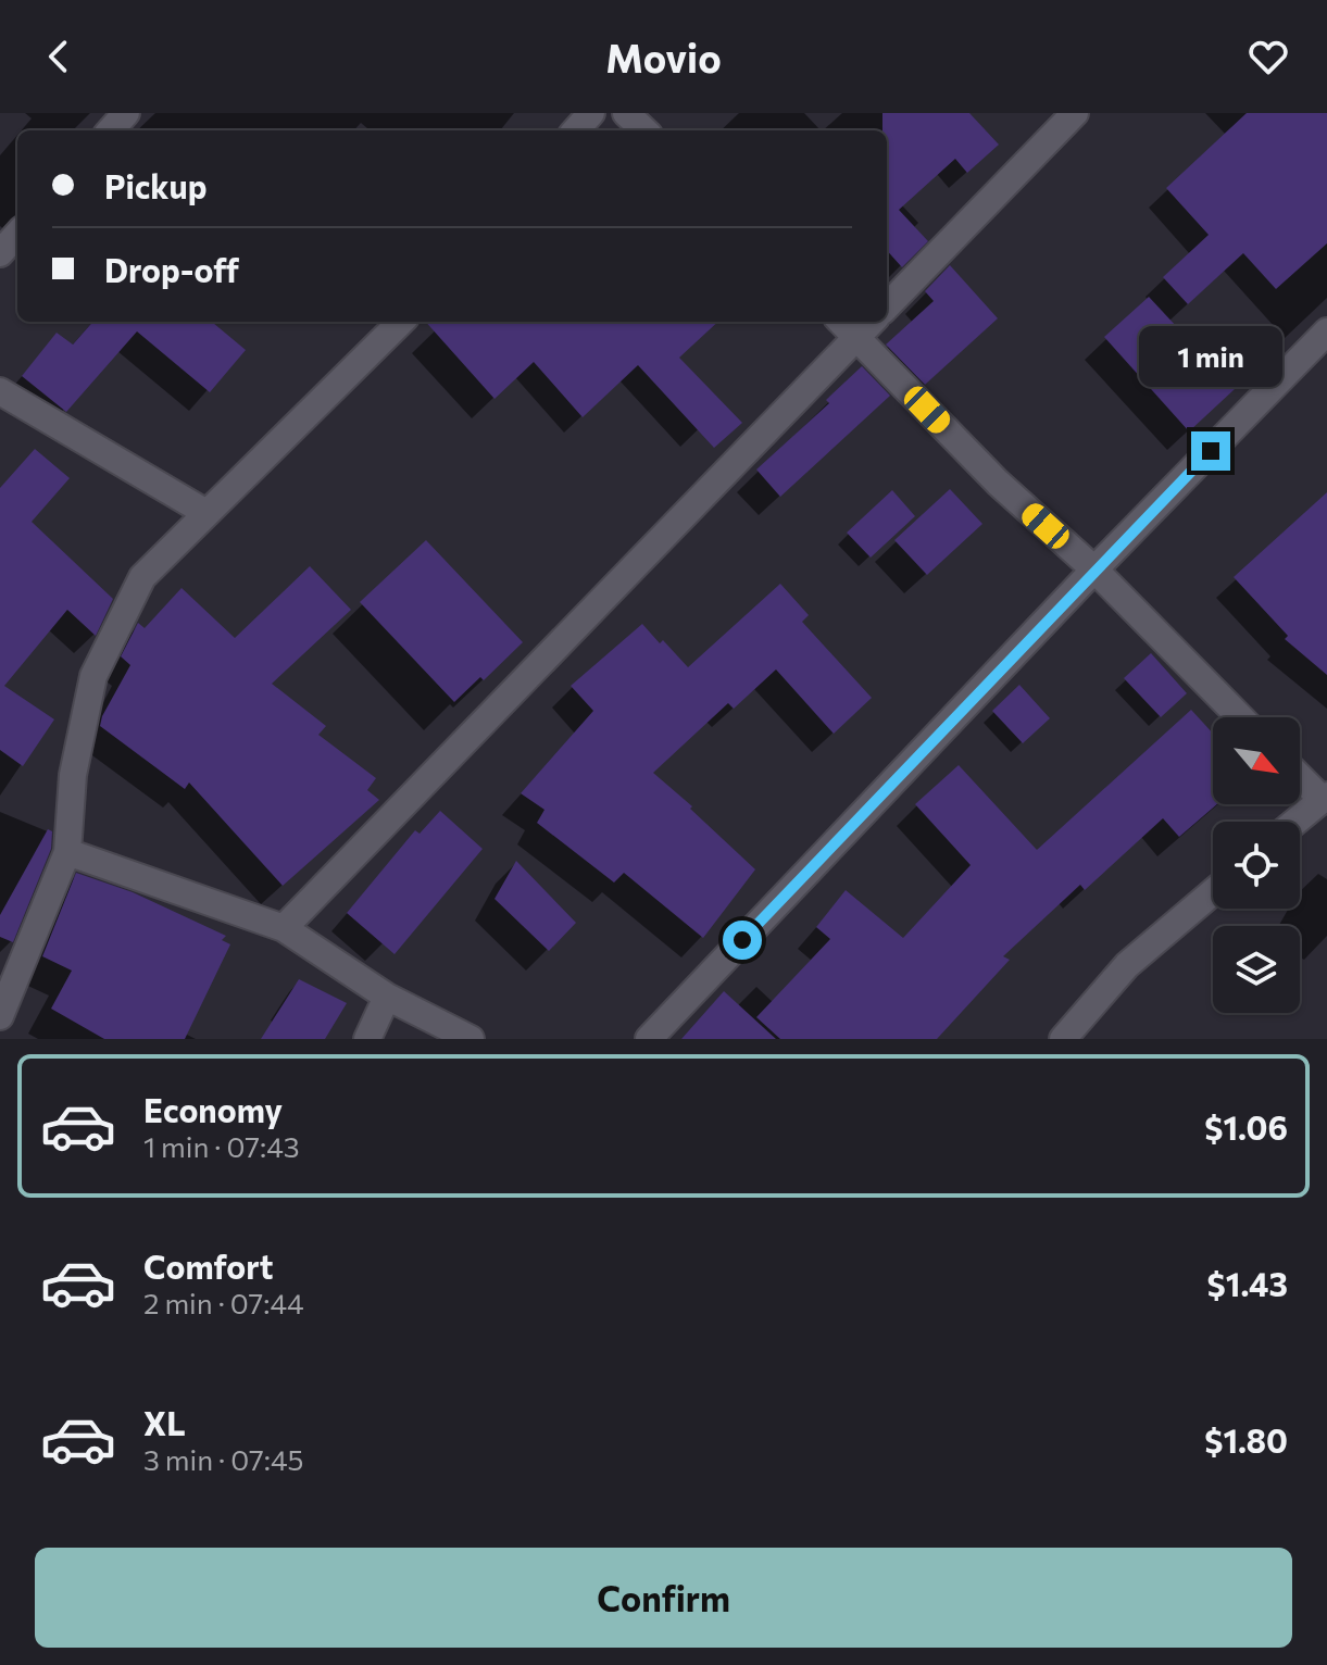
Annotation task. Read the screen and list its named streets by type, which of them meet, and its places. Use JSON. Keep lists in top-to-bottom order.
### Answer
{
  "north": "bottom right",
  "page": {
    "header": "Movio",
    "banner": ["Pickup", "Drop-off"],
    "bubble": "1 min",
    "list": [
      {
        "name": "Economy",
        "note": "1 min · 07:43",
        "value": "$1.06"
      },
      {
        "name": "Comfort",
        "note": "2 min · 07:44",
        "value": "$1.43"
      },
      {
        "name": "XL",
        "note": "3 min · 07:45",
        "value": "$1.80"
      }
    ],
    "buttons": "Confirm"
  }
}
